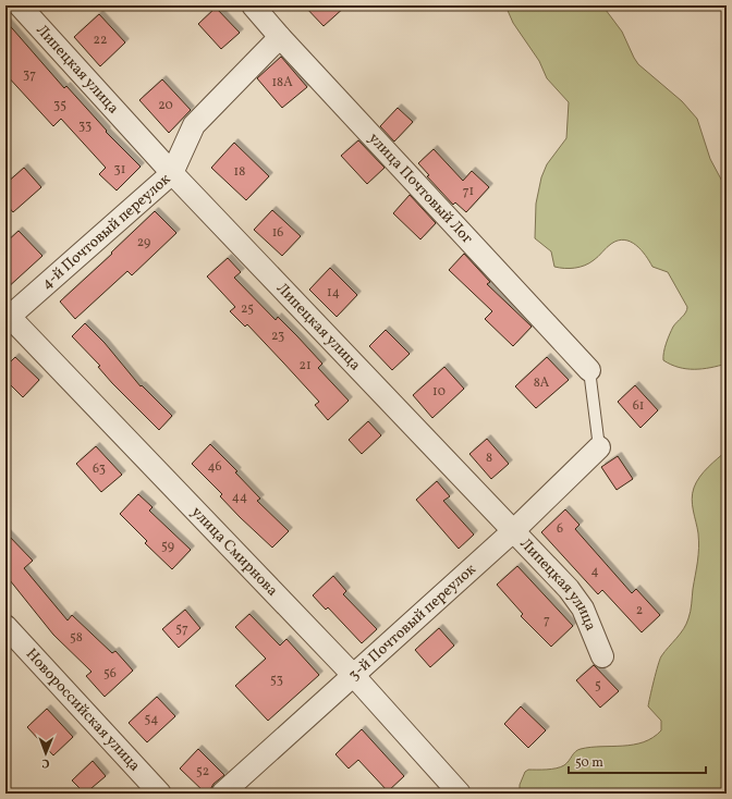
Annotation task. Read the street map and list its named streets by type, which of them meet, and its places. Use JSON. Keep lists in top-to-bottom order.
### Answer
{
  "streets": {
    "street": [
      "Липецкая улица",
      "улица Почтовый Лог",
      "4-й Почтовый переулок",
      "улица Смирнова",
      "3-й Почтовый переулок",
      "Новороссийская улица"
    ]
  },
  "crossings": [
    ["Липецкая улица", "4-й Почтовый переулок"],
    ["Липецкая улица", "3-й Почтовый переулок"],
    ["улица Почтовый Лог", "4-й Почтовый переулок"],
    ["4-й Почтовый переулок", "улица Смирнова"],
    ["улица Смирнова", "3-й Почтовый переулок"]
  ],
  "house_numbers": [
    "22",
    "37",
    "18А",
    "35",
    "20",
    "33",
    "31",
    "18",
    "71",
    "16",
    "29",
    "14",
    "25",
    "23",
    "21",
    "8А",
    "10",
    "61",
    "8",
    "46",
    "63",
    "44",
    "6",
    "59",
    "4",
    "2",
    "7",
    "57",
    "58",
    "56",
    "53",
    "5",
    "54",
    "52"
  ],
  "scale_bar": "50 m",
  "north": "bottom"
}
